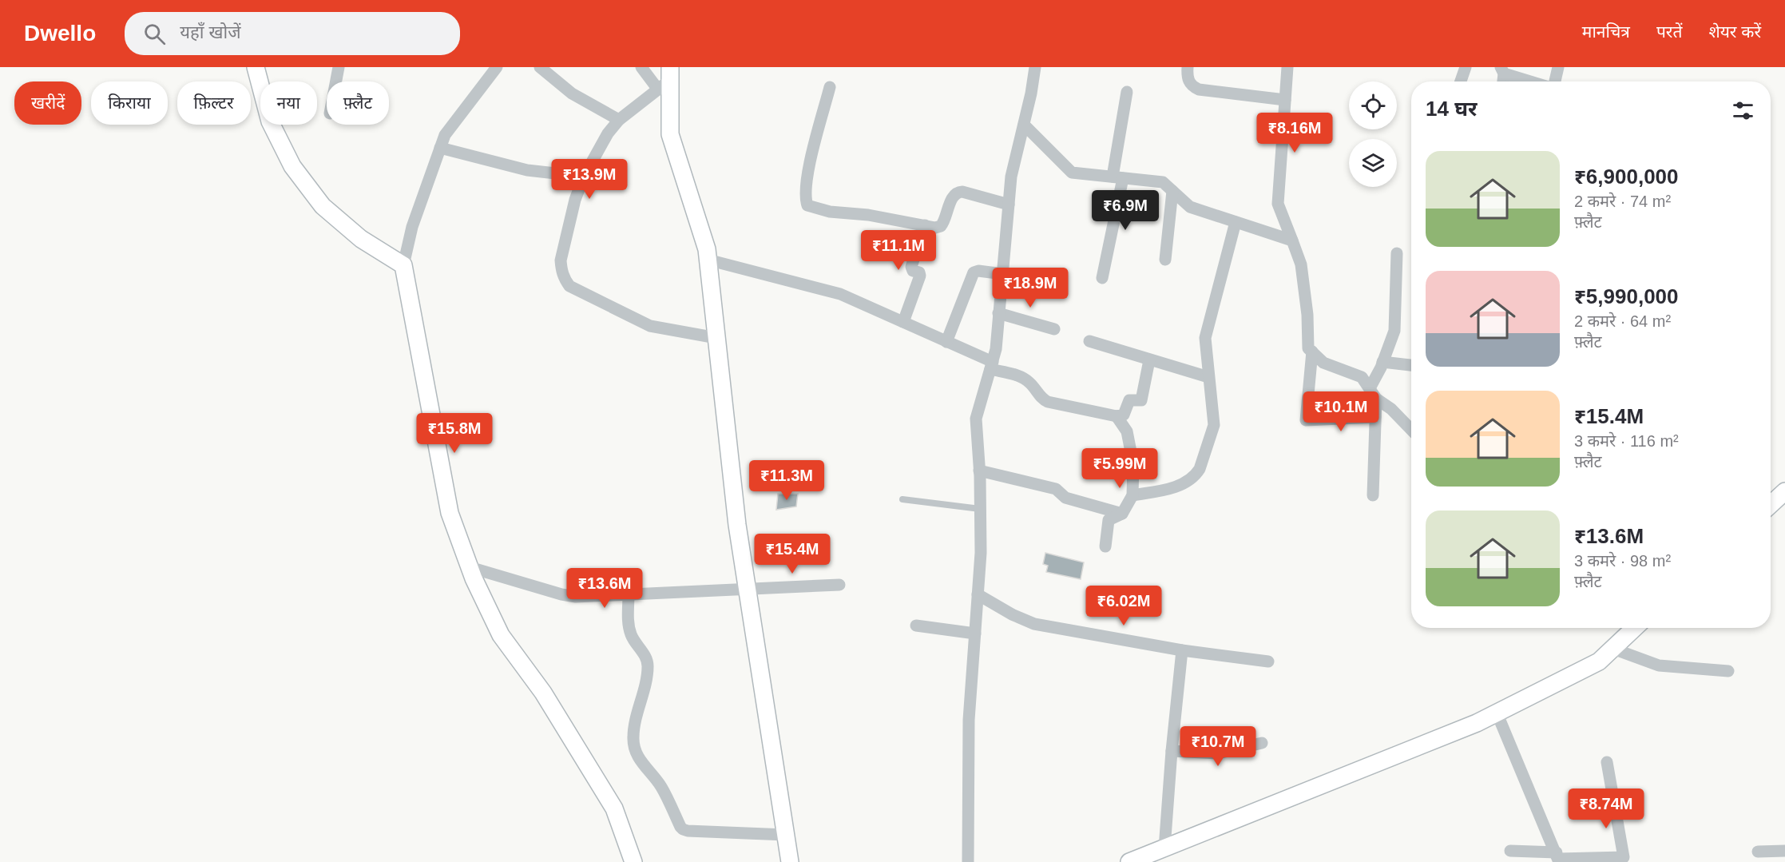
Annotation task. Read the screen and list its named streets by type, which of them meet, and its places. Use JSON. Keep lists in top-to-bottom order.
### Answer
{
  "page": {
    "header": "Dwello",
    "search": "यहाँ खोजें",
    "nav": ["मानचित्र", "परतें", "शेयर करें"],
    "chip": [
      "खरीदें",
      "किराया",
      "फ़िल्टर",
      "नया",
      "फ़्लैट"
    ],
    "heading": "14 घर",
    "price": [
      "₹8.16M",
      "₹13.9M",
      "₹6.9M",
      "₹11.1M",
      "₹18.9M",
      "₹10.1M",
      "₹15.8M",
      "₹5.99M",
      "₹11.3M",
      "₹15.4M",
      "₹13.6M",
      "₹6.02M",
      "₹10.7M",
      "₹8.74M"
    ],
    "list": [
      {
        "name": "₹6,900,000",
        "note": "2 कमरे · 74 m² · फ़्लैट"
      },
      {
        "name": "₹5,990,000",
        "note": "2 कमरे · 64 m² · फ़्लैट"
      },
      {
        "name": "₹15.4M",
        "note": "3 कमरे · 116 m² · फ़्लैट"
      },
      {
        "name": "₹13.6M",
        "note": "3 कमरे · 98 m² · फ़्लैट"
      }
    ]
  }
}
